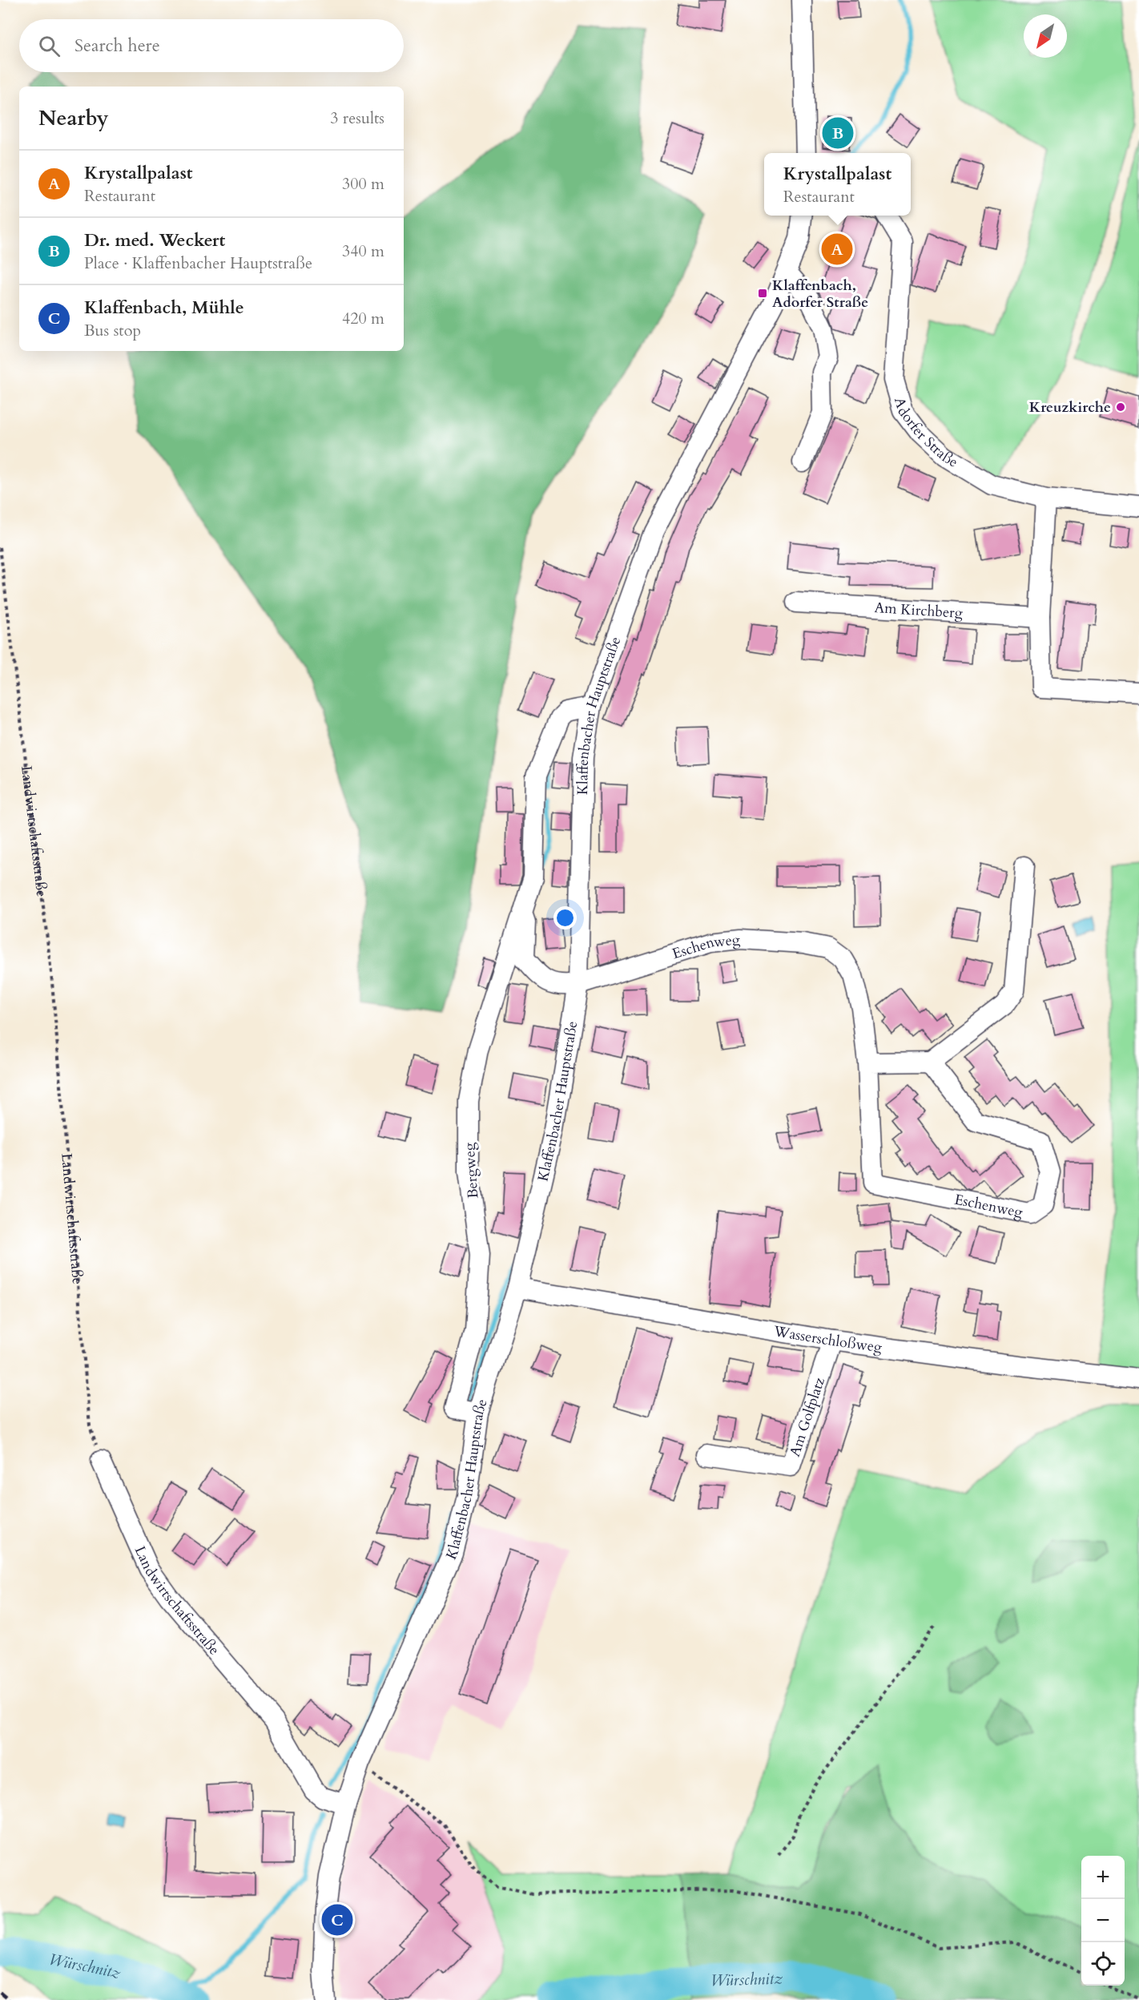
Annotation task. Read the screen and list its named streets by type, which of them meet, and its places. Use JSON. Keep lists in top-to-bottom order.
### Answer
{
  "streets": {
    "street": [
      "Adorfer Straße",
      "Am Kirchberg",
      "Klaffenbacher Hauptstraße",
      "Landwirtschaftsstraße",
      "Eschenweg",
      "Bergweg",
      "Wasserschloßweg",
      "Am Golfplatz"
    ]
  },
  "crossings": [
    ["Klaffenbacher Hauptstraße", "Landwirtschaftsstraße"],
    ["Klaffenbacher Hauptstraße", "Eschenweg"],
    ["Klaffenbacher Hauptstraße", "Bergweg"],
    ["Klaffenbacher Hauptstraße", "Wasserschloßweg"],
    ["Eschenweg", "Bergweg"],
    ["Wasserschloßweg", "Am Golfplatz"]
  ],
  "water": ["Würschnitz"],
  "places": {
    "transit": ["Klaffenbach, Adorfer Straße"],
    "other": ["Kreuzkirche"]
  },
  "north": "bottom left",
  "page": {
    "search": "Search here",
    "heading": ["Nearby", "3 results"],
    "pins": ["B", "A", "C"],
    "list": [
      {
        "mark": "A",
        "name": "Krystallpalast",
        "note": "Restaurant",
        "value": "300 m"
      },
      {
        "mark": "B",
        "name": "Dr. med. Weckert",
        "note": "Place · Klaffenbacher Hauptstraße",
        "value": "340 m"
      },
      {
        "mark": "C",
        "name": "Klaffenbach, Mühle",
        "note": "Bus stop",
        "value": "420 m"
      }
    ],
    "popup": ["Krystallpalast", "Restaurant"],
    "map_buttons": ["+", "−"]
  }
}
